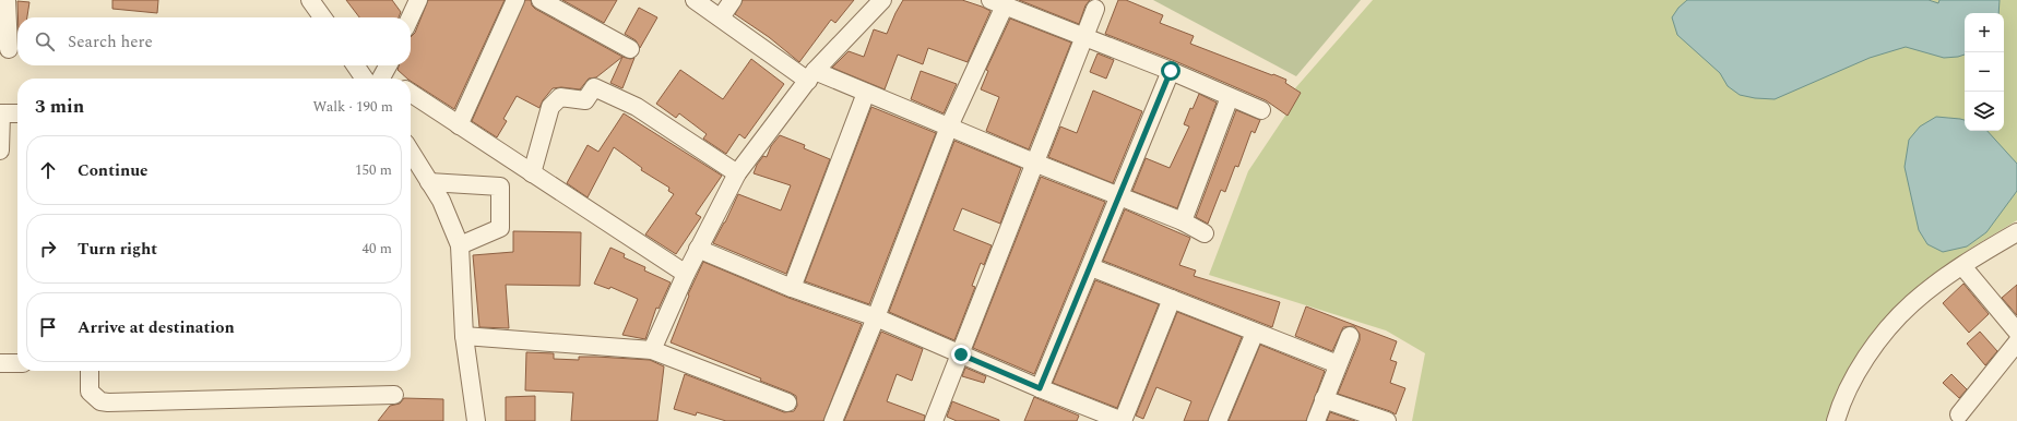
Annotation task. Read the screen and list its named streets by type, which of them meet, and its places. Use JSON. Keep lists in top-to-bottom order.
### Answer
{
  "page": {
    "map_buttons": ["+", "−"],
    "search": "Search here",
    "heading": ["3 min", "Walk · 190 m"],
    "list": [
      ["Continue", "150 m"],
      ["Turn right", "40 m"],
      "Arrive at destination"
    ]
  }
}
